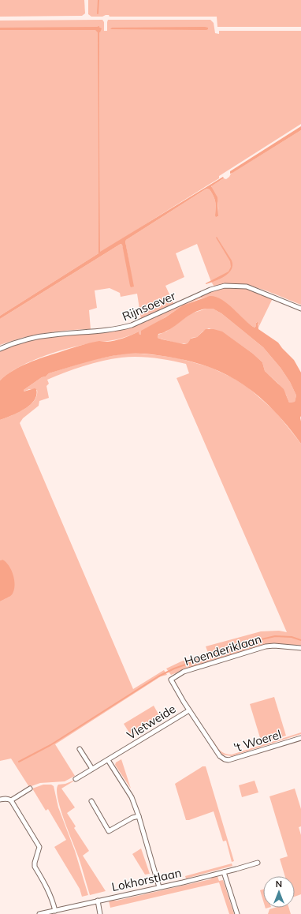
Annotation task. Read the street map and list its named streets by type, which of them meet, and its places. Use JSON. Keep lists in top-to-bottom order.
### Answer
{
  "streets": {
    "street": [
      "Rijnsoever",
      "Hoenderiklaan",
      "Vletweide",
      "'t Woerel",
      "Lokhorstlaan"
    ]
  },
  "crossings": [
    ["Hoenderiklaan", "Vletweide"],
    ["Vletweide", "'t Woerel"]
  ],
  "north": "top"
}
